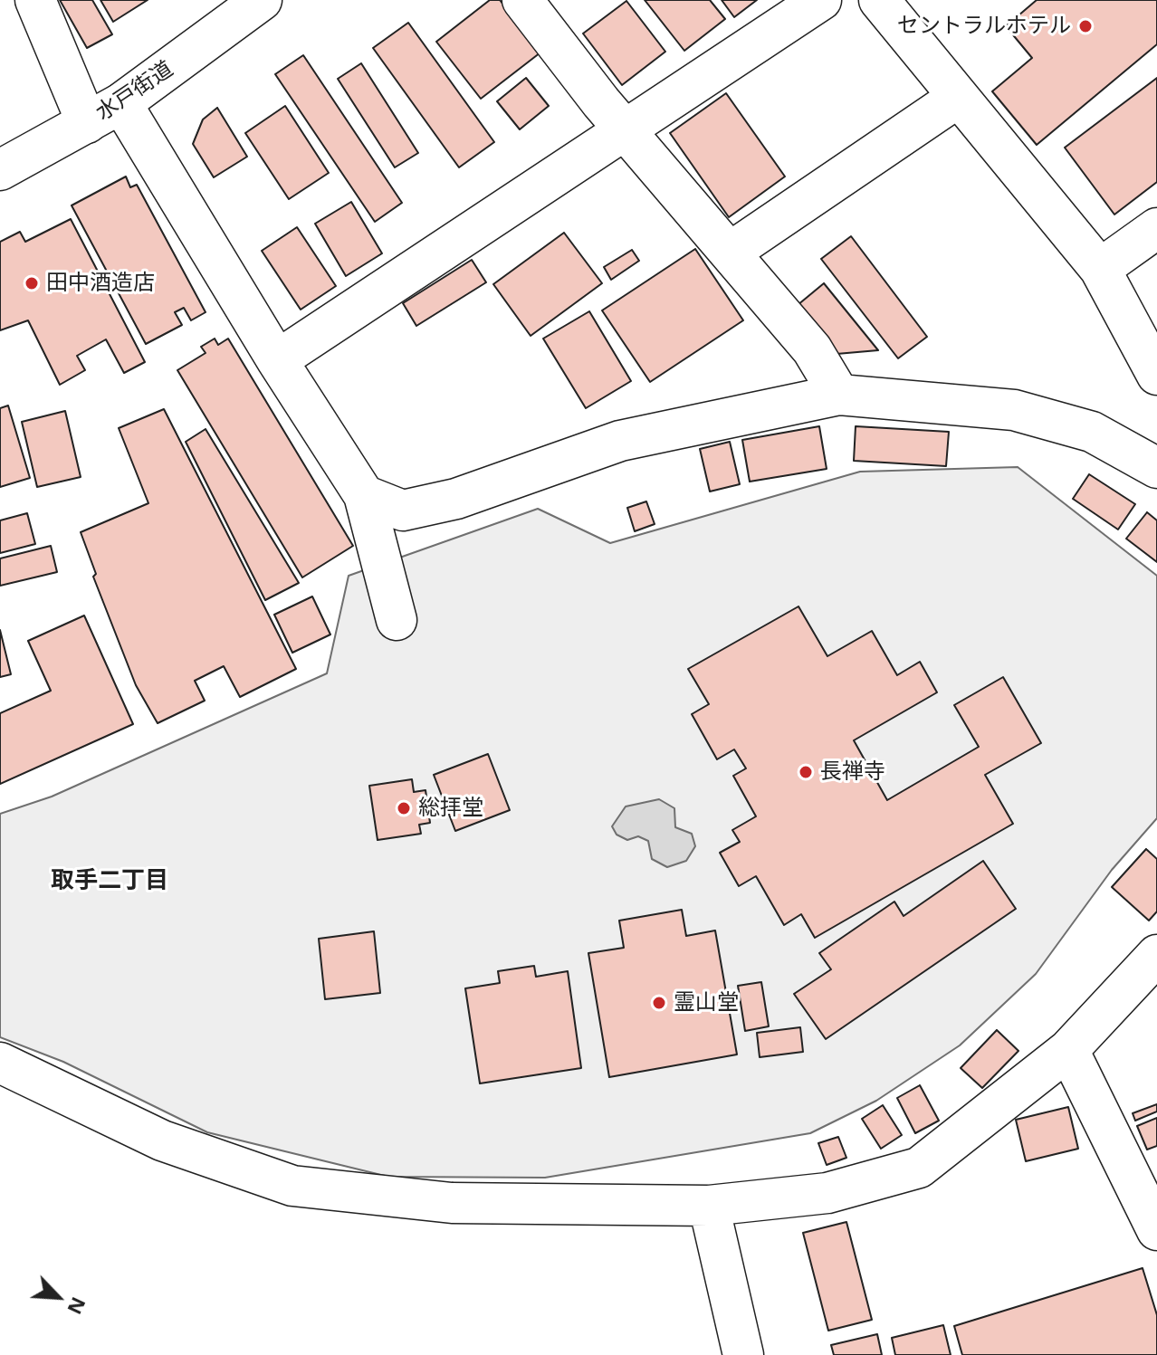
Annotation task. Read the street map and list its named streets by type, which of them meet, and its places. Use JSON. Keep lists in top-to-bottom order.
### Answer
{
  "streets": {
    "street": ["水戸街道"]
  },
  "districts": ["取手二丁目"],
  "places": [
    "セントラルホテル",
    "田中酒造店",
    "長禅寺",
    "総拝堂",
    "霊山堂"
  ],
  "north": "bottom right"
}
